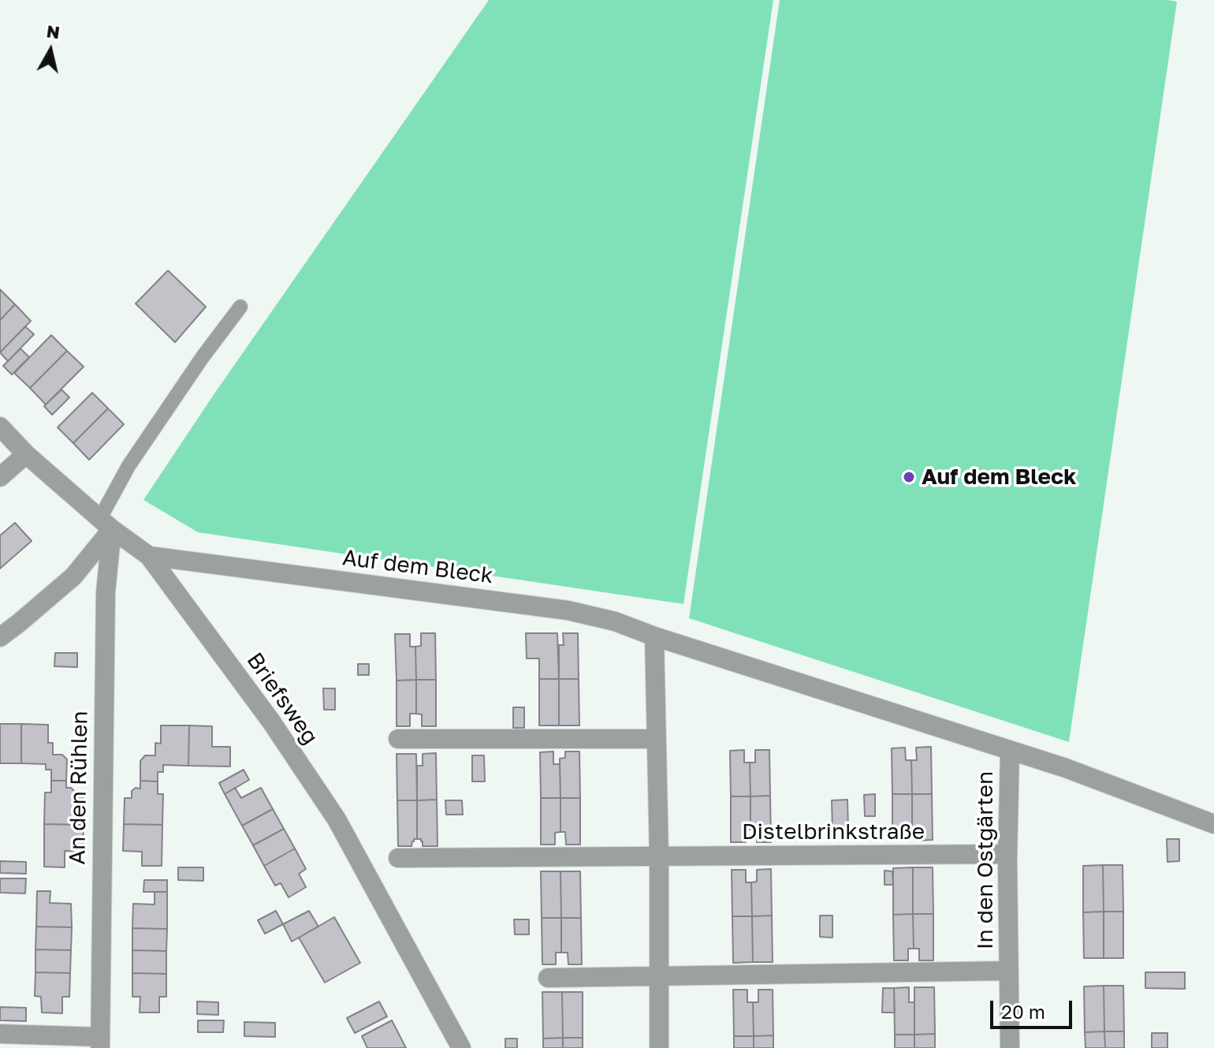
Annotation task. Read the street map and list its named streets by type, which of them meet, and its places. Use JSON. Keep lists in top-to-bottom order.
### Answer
{
  "streets": {
    "street": [
      "Auf dem Bleck",
      "Briefsweg",
      "An den Rühlen",
      "Distelbrinkstraße",
      "In den Ostgärten"
    ]
  },
  "crossings": [
    ["Auf dem Bleck", "Briefsweg"],
    ["Auf dem Bleck", "In den Ostgärten"],
    ["Briefsweg", "An den Rühlen"],
    ["Distelbrinkstraße", "In den Ostgärten"]
  ],
  "places": ["Auf dem Bleck"],
  "scale_bar": "20 m",
  "north": "top"
}
